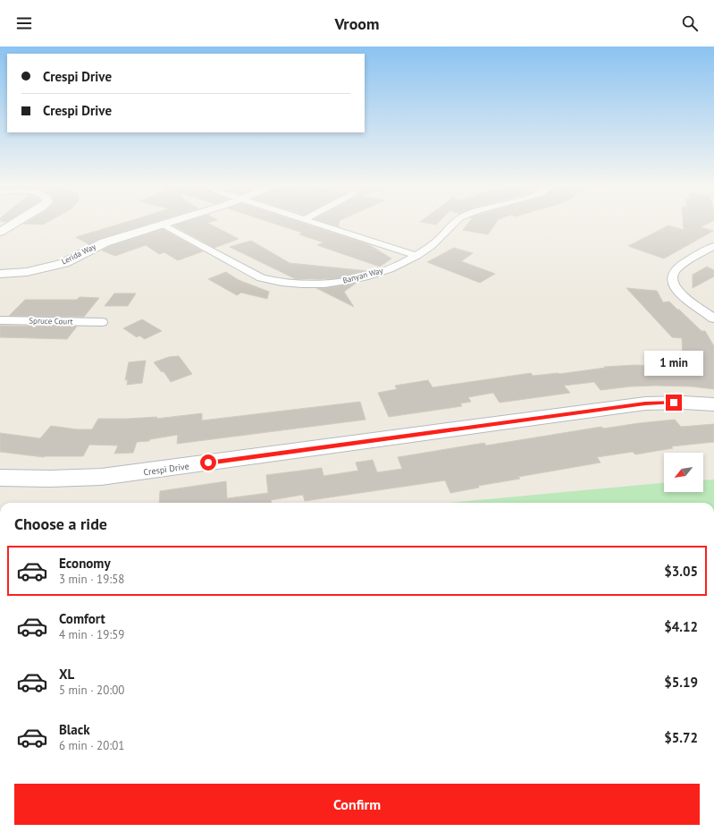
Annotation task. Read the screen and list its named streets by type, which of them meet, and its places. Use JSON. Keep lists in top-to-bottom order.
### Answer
{
  "streets": {
    "street": [
      "Lerida Way",
      "Banyan Way",
      "Spruce Court",
      "Crespi Drive"
    ]
  },
  "crossings": [
    ["Lerida Way", "Banyan Way"]
  ],
  "north": "bottom left",
  "page": {
    "header": "Vroom",
    "banner": ["Crespi Drive", "Crespi Drive"],
    "bubble": "1 min",
    "heading": "Choose a ride",
    "list": [
      {
        "name": "Economy",
        "note": "3 min · 19:58",
        "value": "$3.05"
      },
      {
        "name": "Comfort",
        "note": "4 min · 19:59",
        "value": "$4.12"
      },
      {
        "name": "XL",
        "note": "5 min · 20:00",
        "value": "$5.19"
      },
      {
        "name": "Black",
        "note": "6 min · 20:01",
        "value": "$5.72"
      }
    ],
    "buttons": "Confirm"
  }
}
